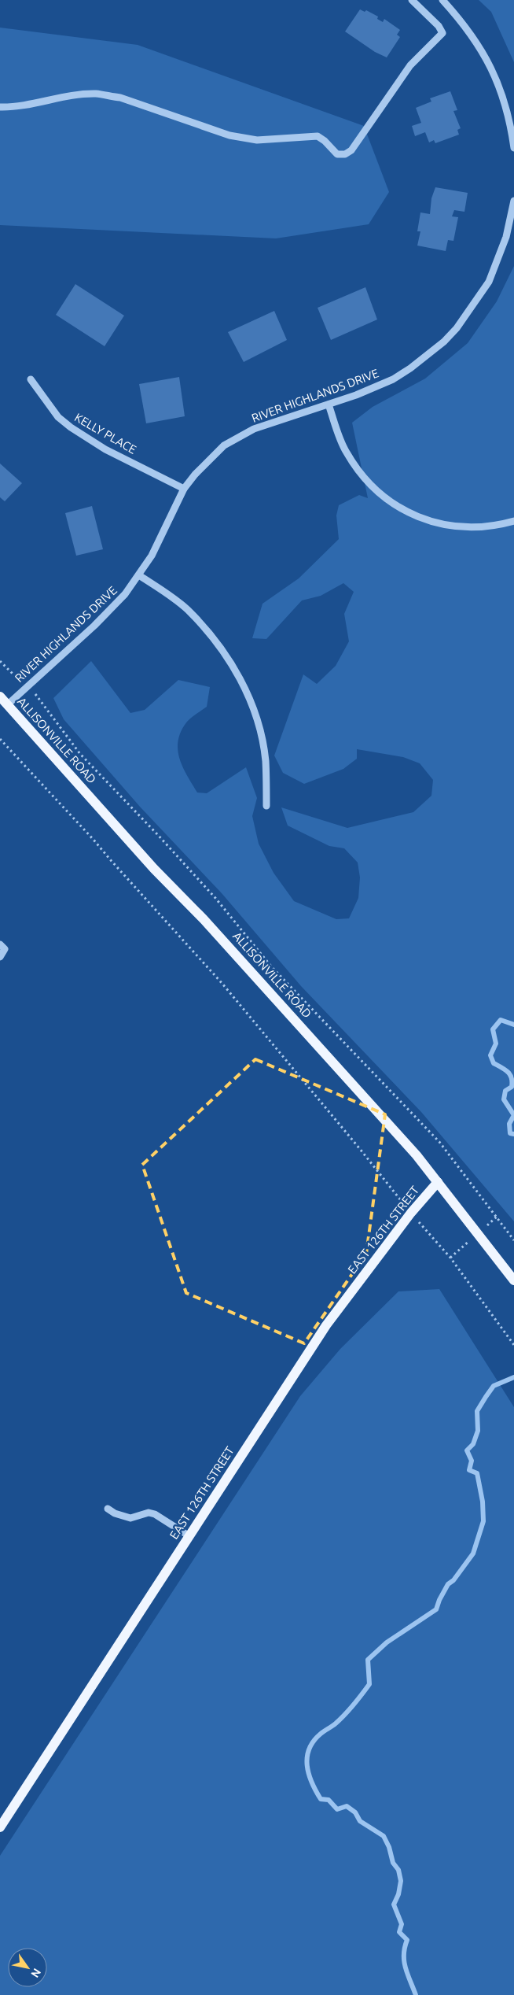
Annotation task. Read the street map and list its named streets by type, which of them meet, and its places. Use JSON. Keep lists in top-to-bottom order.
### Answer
{
  "streets": {
    "main road": ["ALLISONVILLE ROAD", "EAST 126TH STREET"],
    "street": ["RIVER HIGHLANDS DRIVE", "KELLY PLACE"]
  },
  "crossings": [
    ["RIVER HIGHLANDS DRIVE", "KELLY PLACE"],
    ["RIVER HIGHLANDS DRIVE", "ALLISONVILLE ROAD"],
    ["ALLISONVILLE ROAD", "EAST 126TH STREET"]
  ],
  "north": "bottom right"
}
